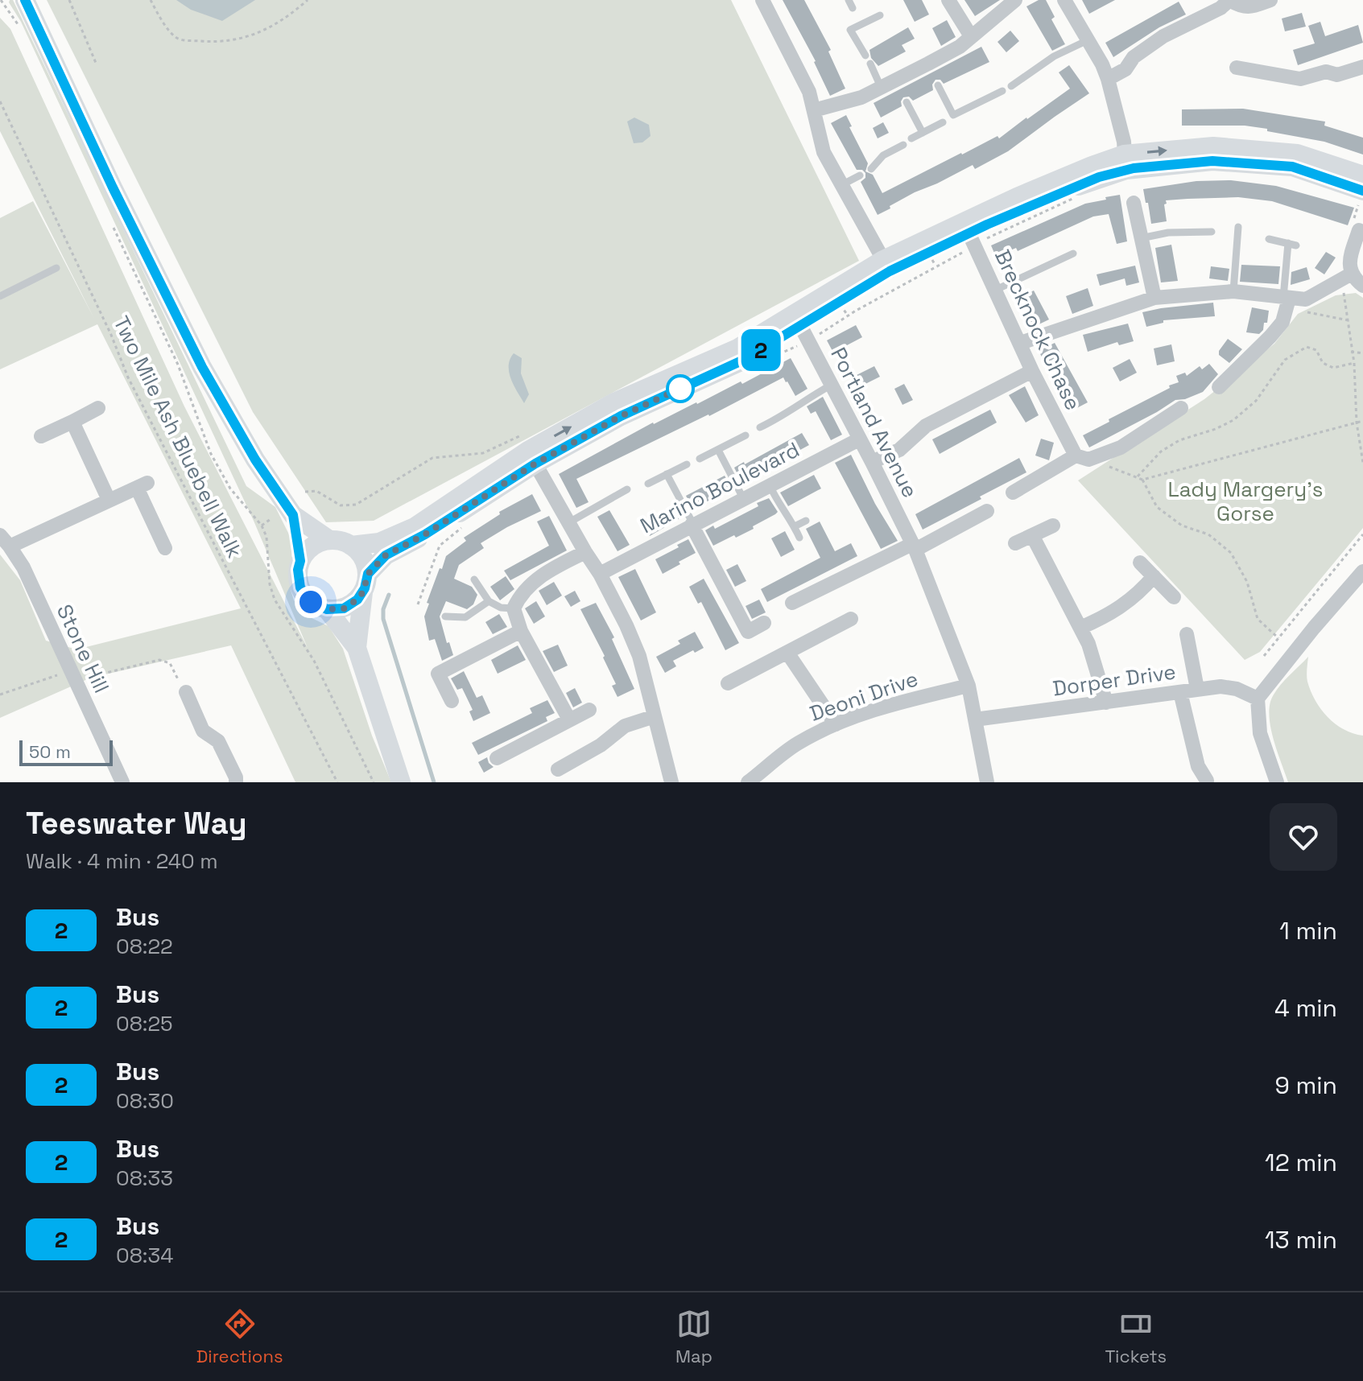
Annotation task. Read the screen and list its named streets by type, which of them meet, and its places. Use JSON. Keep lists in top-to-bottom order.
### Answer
{
  "streets": {
    "street": [
      "Brecknock Chase",
      "Portland Avenue",
      "Marino Boulevard",
      "Stone Hill",
      "Dorper Drive",
      "Deoni Drive"
    ],
    "path": ["Two Mile Ash Bluebell Walk"]
  },
  "crossings": [
    ["Portland Avenue", "Marino Boulevard"],
    ["Portland Avenue", "Dorper Drive"],
    ["Portland Avenue", "Deoni Drive"]
  ],
  "parks": ["Lady Margery's Gorse"],
  "lines": ["bus line 2"],
  "scale_bar": "50 m",
  "page": {
    "on_map": "2",
    "scale": "50 m",
    "heading": ["Teeswater Way", "Walk · 4 min · 240 m"],
    "list": [
      {
        "mark": "2",
        "name": "Bus",
        "note": "08:22",
        "value": "1 min"
      },
      {
        "mark": "2",
        "name": "Bus",
        "note": "08:25",
        "value": "4 min"
      },
      {
        "mark": "2",
        "name": "Bus",
        "note": "08:30",
        "value": "9 min"
      },
      {
        "mark": "2",
        "name": "Bus",
        "note": "08:33",
        "value": "12 min"
      },
      {
        "mark": "2",
        "name": "Bus",
        "note": "08:34",
        "value": "13 min"
      }
    ],
    "tabs": ["Directions", "Map", "Tickets"]
  }
}
